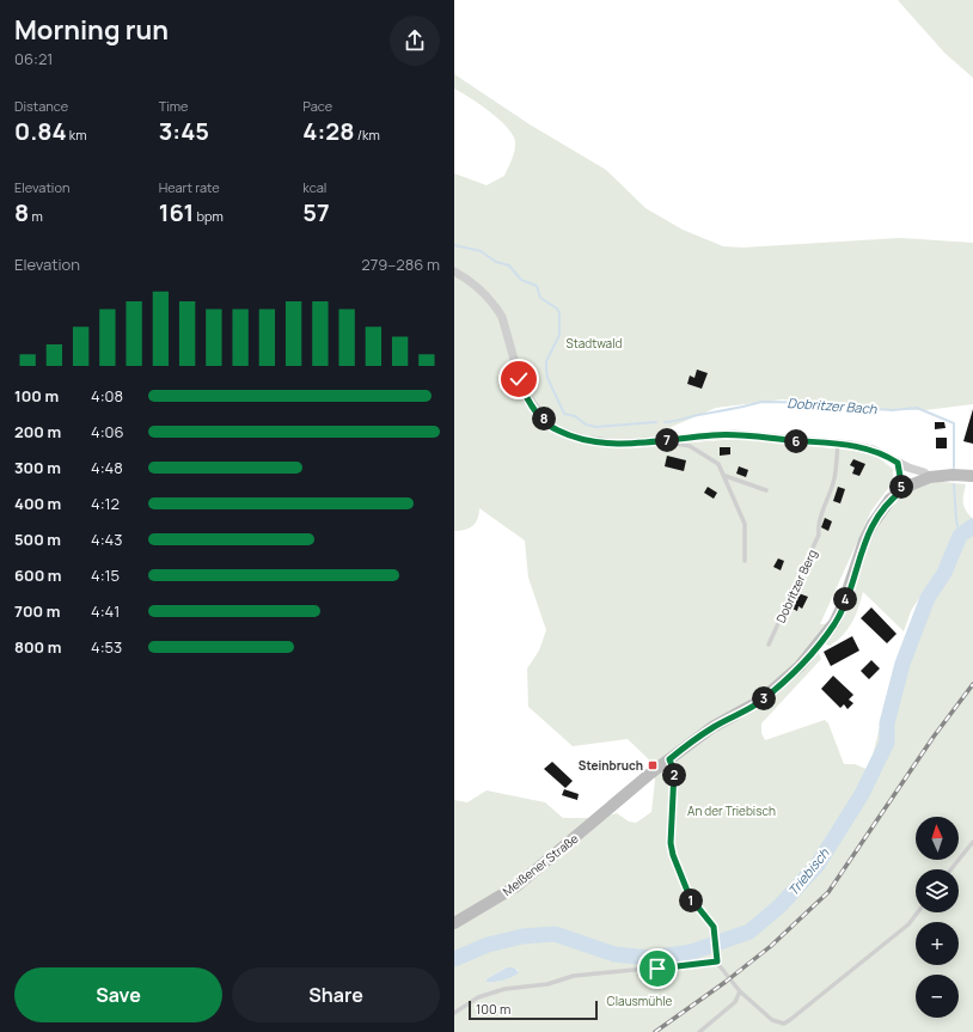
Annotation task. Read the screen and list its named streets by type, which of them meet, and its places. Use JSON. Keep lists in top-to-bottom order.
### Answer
{
  "streets": {
    "main road": ["Meißener Straße"],
    "lane": ["Dobritzer Berg"]
  },
  "water": ["Dobritzer Bach", "Triebisch"],
  "parks": ["Stadtwald", "An der Triebisch", "Clausmühle"],
  "places": {
    "transit": ["Steinbruch"]
  },
  "scale_bar": "100 m",
  "north": "top",
  "page": {
    "heading": ["Morning run", "06:21"],
    "stats": [
      ["Distance", "0.84 km"],
      ["Time", "3:45"],
      ["Pace", "4:28 /km"],
      ["Elevation", "8 m"],
      ["Heart rate", "161 bpm"],
      ["kcal", "57"]
    ],
    "chart": ["Elevation", "279–286 m"],
    "list": [
      {
        "name": "100 m",
        "note": "4:08"
      },
      {
        "name": "200 m",
        "note": "4:06"
      },
      {
        "name": "300 m",
        "note": "4:48"
      },
      {
        "name": "400 m",
        "note": "4:12"
      },
      {
        "name": "500 m",
        "note": "4:43"
      },
      {
        "name": "600 m",
        "note": "4:15"
      },
      {
        "name": "700 m",
        "note": "4:41"
      },
      {
        "name": "800 m",
        "note": "4:53"
      }
    ],
    "pins": [
      "8",
      "7",
      "6",
      "5",
      "4",
      "3",
      "2",
      "1"
    ],
    "map_buttons": ["+", "−"],
    "buttons": ["Save", "Share"],
    "scale": "100 m"
  }
}
